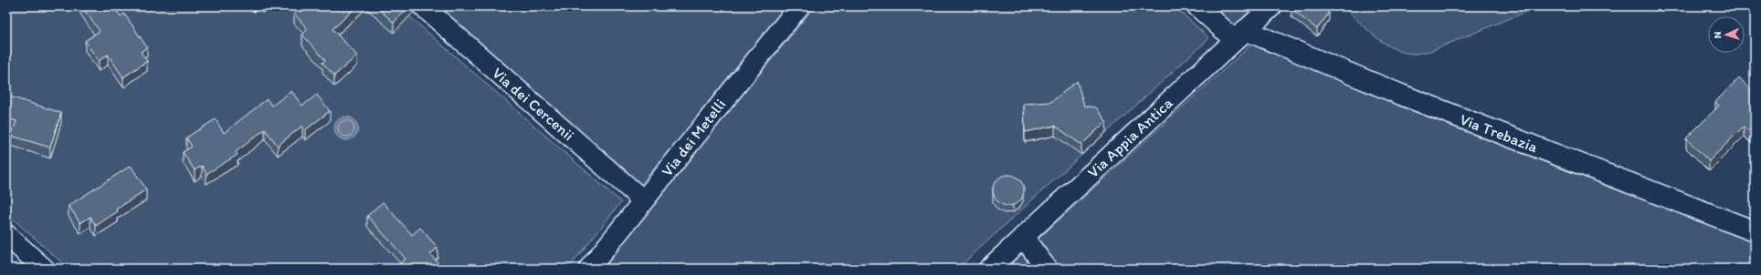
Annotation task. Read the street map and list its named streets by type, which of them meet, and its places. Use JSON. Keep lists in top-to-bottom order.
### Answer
{
  "streets": {
    "street": [
      "Via dei Cercenii",
      "Via Trebazia",
      "Via dei Metelli",
      "Via Appia Antica"
    ]
  },
  "crossings": [
    ["Via dei Cercenii", "Via dei Metelli"],
    ["Via Trebazia", "Via Appia Antica"]
  ],
  "north": "left"
}
